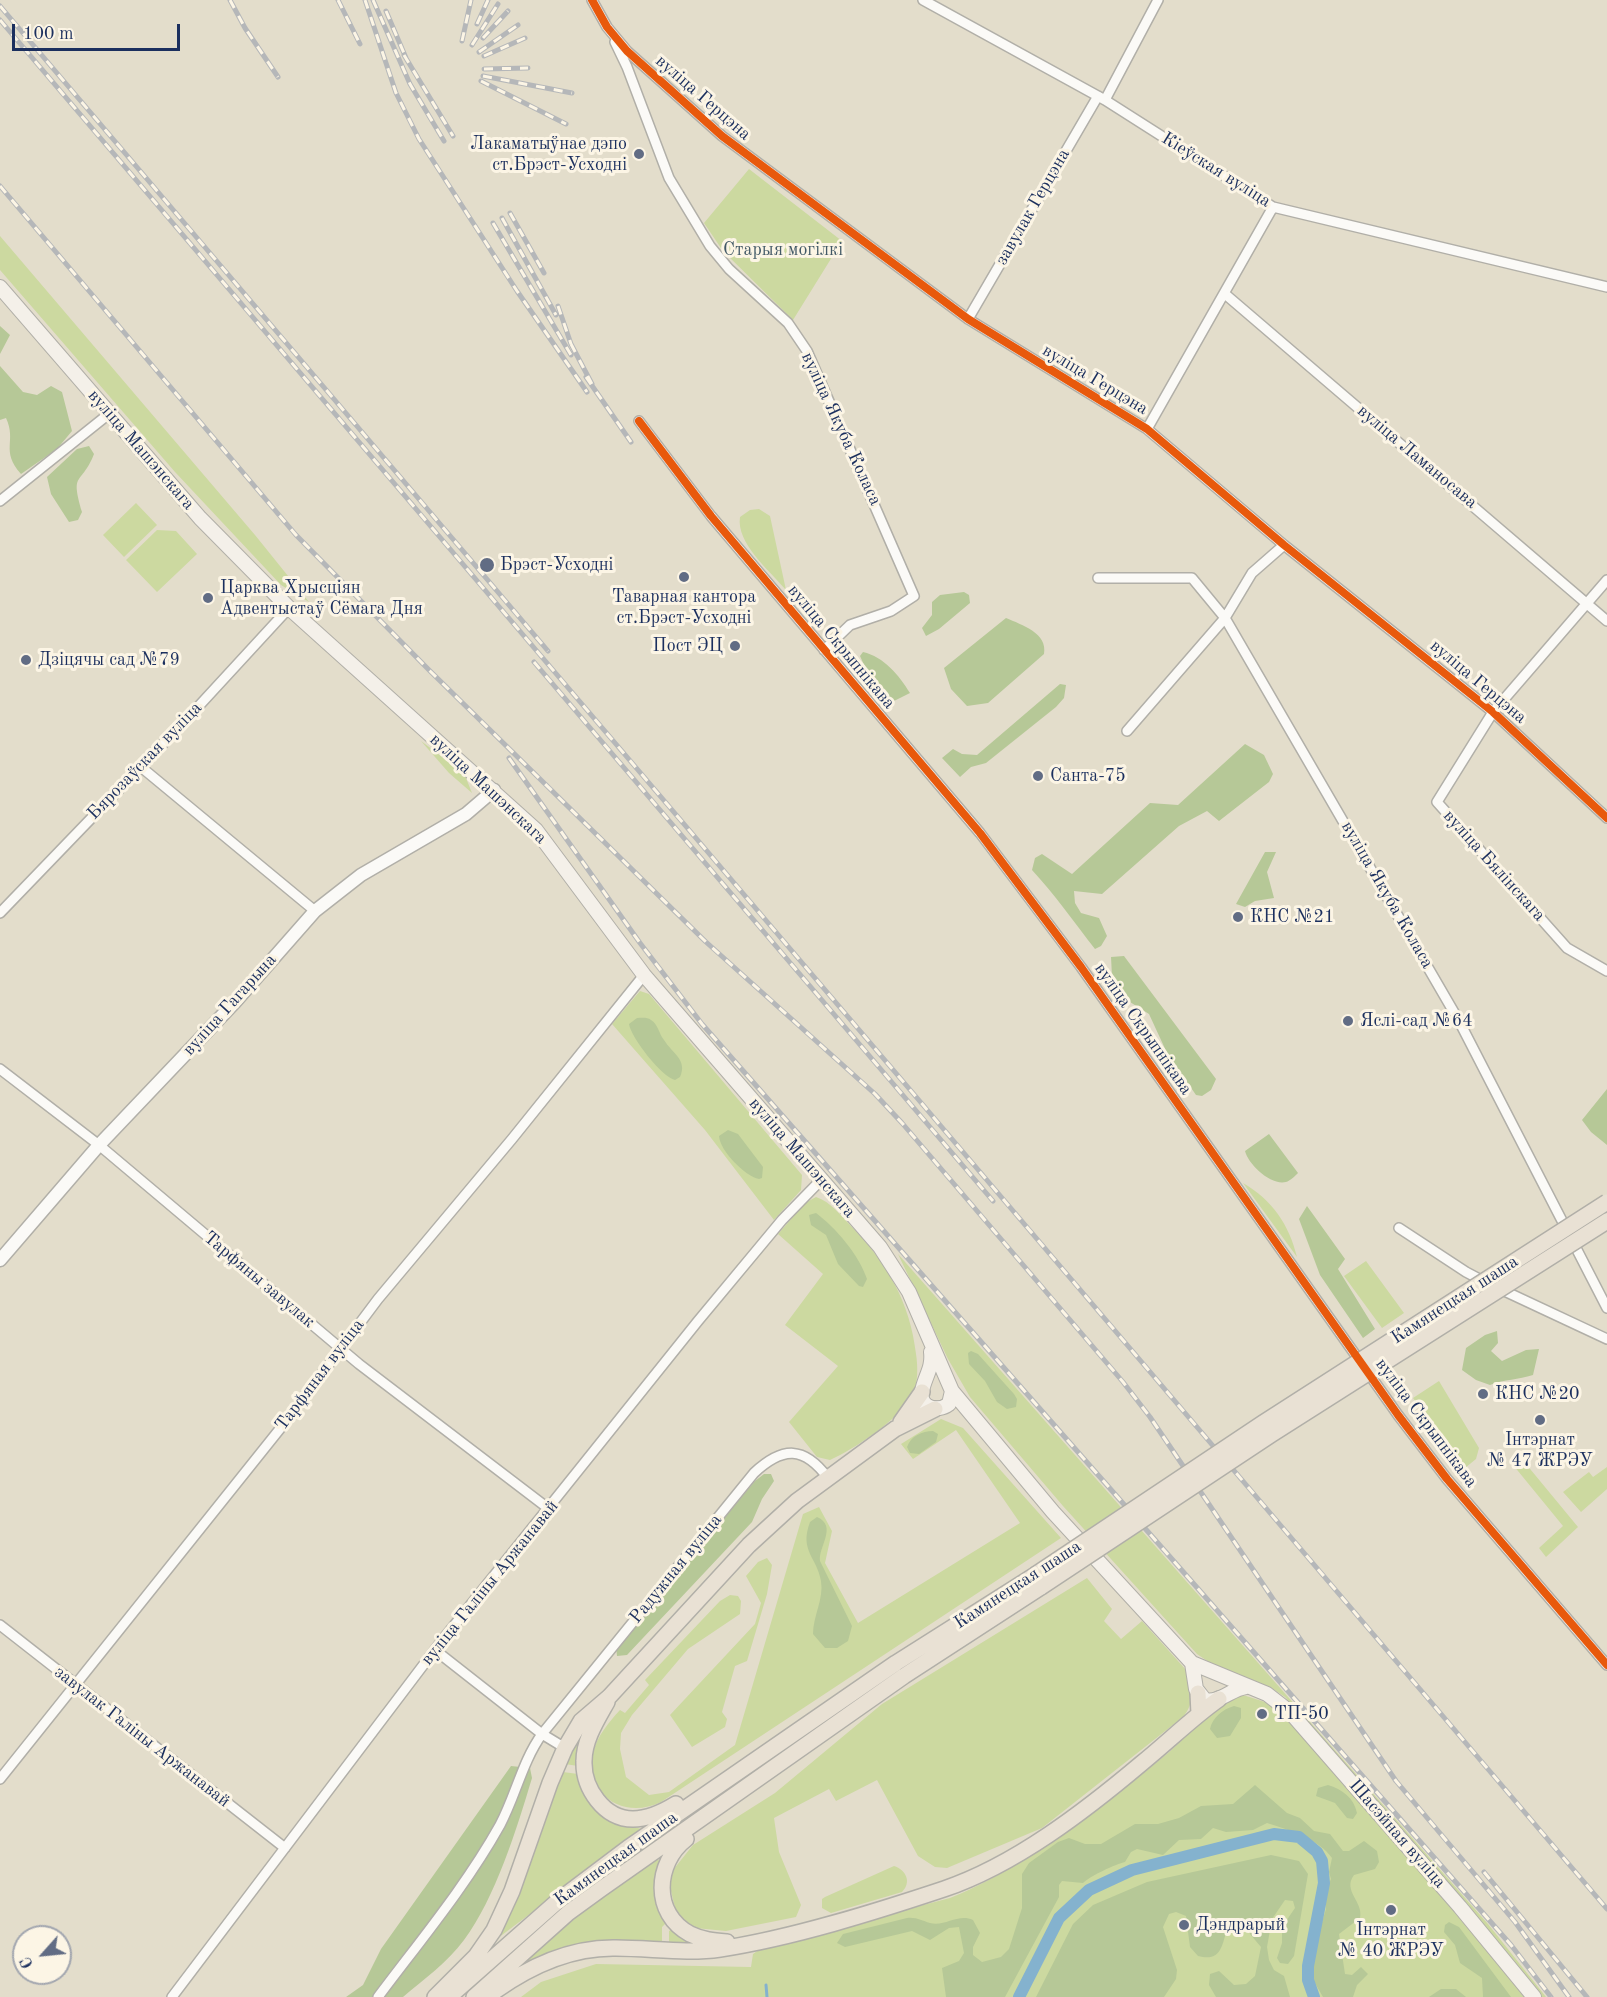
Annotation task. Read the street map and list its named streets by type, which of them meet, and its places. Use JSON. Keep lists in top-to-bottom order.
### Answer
{
  "streets": {
    "main road": ["вуліца Машэнскага", "Камянецкая шаша", "Шасэйная вуліца"],
    "street": [
      "вуліца Герцэна",
      "Кіеўская вуліца",
      "завулак Герцэна",
      "вуліца Якуба Коласа",
      "вуліца Ламаносава",
      "вуліца Скрыпнікава",
      "Бярозаўская вуліца",
      "вуліца Бялінскага",
      "вуліца Гагарына",
      "Тарфяны завулак",
      "Тарфяная вуліца",
      "Радужная вуліца",
      "вуліца Галіны Аржанавай",
      "завулак Галіны Аржанавай"
    ]
  },
  "crossings": [
    ["вуліца Герцэна", "завулак Герцэна"],
    ["вуліца Герцэна", "вуліца Якуба Коласа"],
    ["вуліца Герцэна", "вуліца Бялінскага"],
    ["Кіеўская вуліца", "завулак Герцэна"],
    ["вуліца Якуба Коласа", "вуліца Скрыпнікава"],
    ["вуліца Машэнскага", "Бярозаўская вуліца"],
    ["вуліца Машэнскага", "вуліца Гагарына"],
    ["вуліца Машэнскага", "Тарфяная вуліца"],
    ["вуліца Машэнскага", "вуліца Галіны Аржанавай"],
    ["вуліца Машэнскага", "Шасэйная вуліца"],
    ["вуліца Ламаносава", "вуліца Бялінскага"],
    ["вуліца Гагарына", "Тарфяны завулак"],
    ["Тарфяны завулак", "Тарфяная вуліца"],
    ["Тарфяны завулак", "вуліца Галіны Аржанавай"],
    ["Тарфяная вуліца", "завулак Галіны Аржанавай"],
    ["вуліца Галіны Аржанавай", "завулак Галіны Аржанавай"]
  ],
  "parks": ["Старыя могілкі"],
  "places": [
    "Лакаматыўнае дэпо ст.Брэст-Усходні",
    "Брэст-Усходні",
    "Таварная кантора ст.Брэст-Усходні",
    "Царква Хрысціян Адвентыстаў Сёмага Дня",
    "Пост ЭЦ",
    "Дзіцячы сад №79",
    "Санта-75",
    "КНС №21",
    "Яслі-сад №64",
    "КНС №20",
    "Інтэрнат № 47 ЖРЭУ",
    "ТП-50",
    "Інтэрнат № 40 ЖРЭУ",
    "Дэндрарый"
  ],
  "scale_bar": "100 m",
  "north": "bottom left"
}
